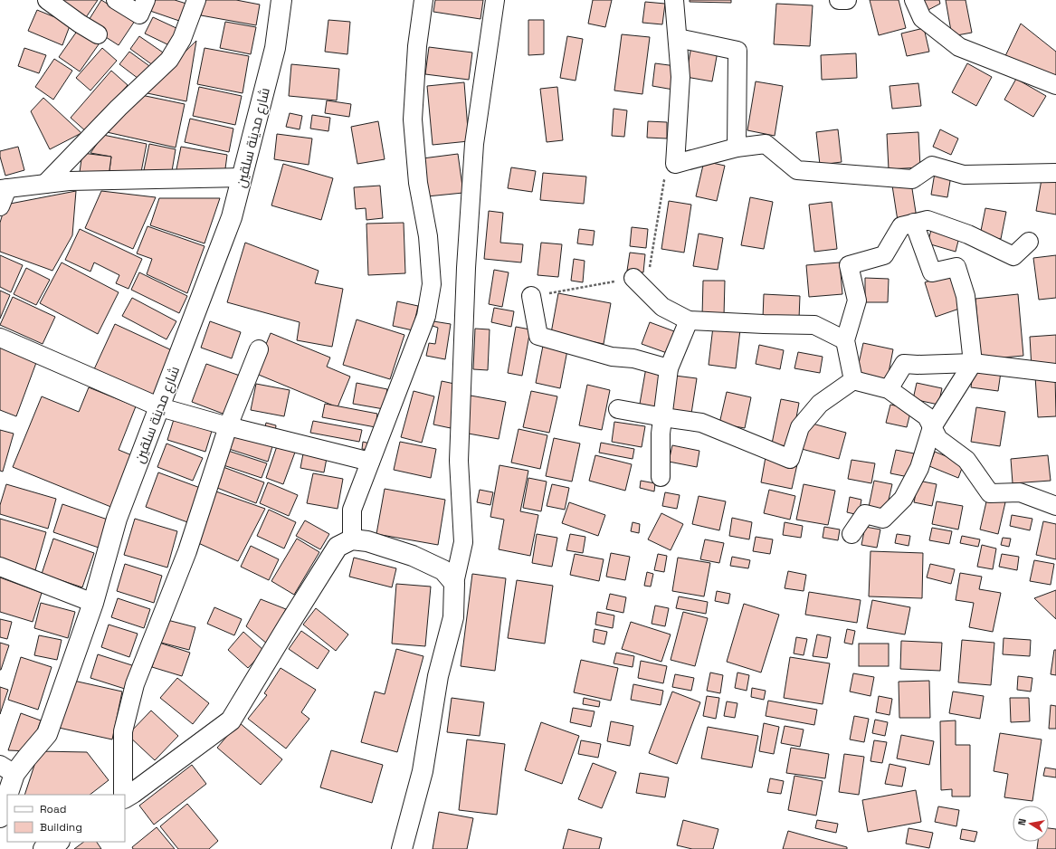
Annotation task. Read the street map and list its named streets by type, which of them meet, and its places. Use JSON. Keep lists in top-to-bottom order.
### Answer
{
  "streets": {
    "main road": ["شارع مدينة سلقين"]
  },
  "legend": ["Road", "Building"],
  "north": "left"
}
